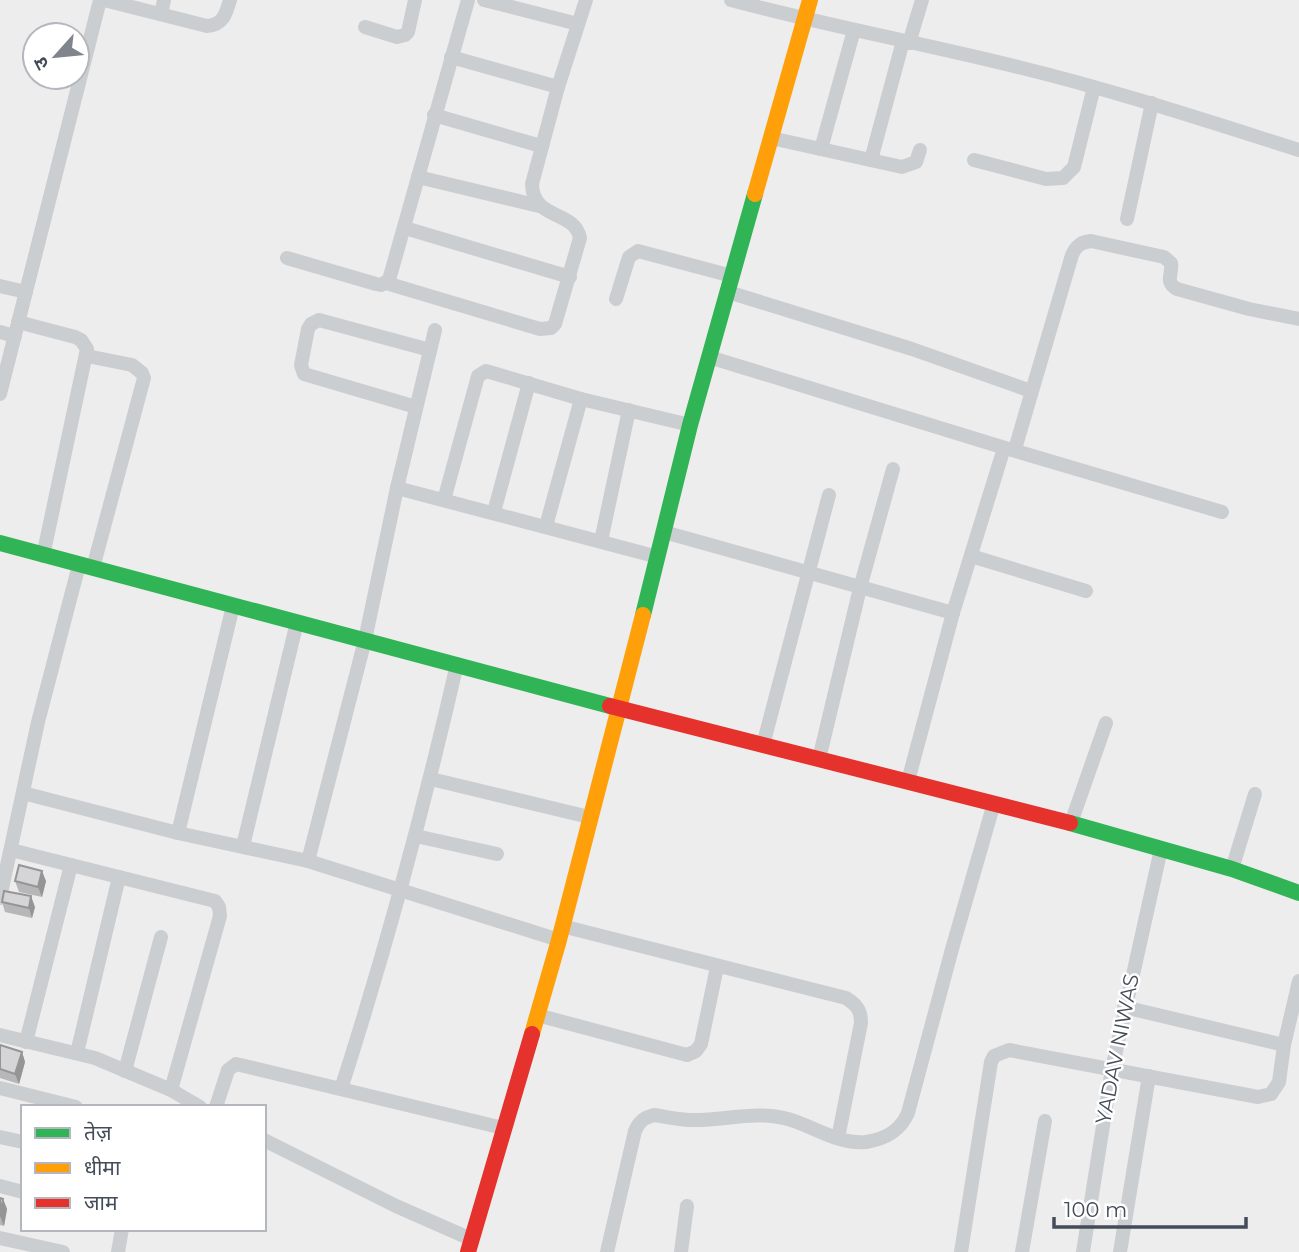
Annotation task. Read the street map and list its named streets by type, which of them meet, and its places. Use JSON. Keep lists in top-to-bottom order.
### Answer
{
  "streets": {
    "street": ["YADAV NIWAS"]
  },
  "legend": ["तेज़", "धीमा", "जाम"],
  "scale_bar": "100 m",
  "north": "bottom left"
}
